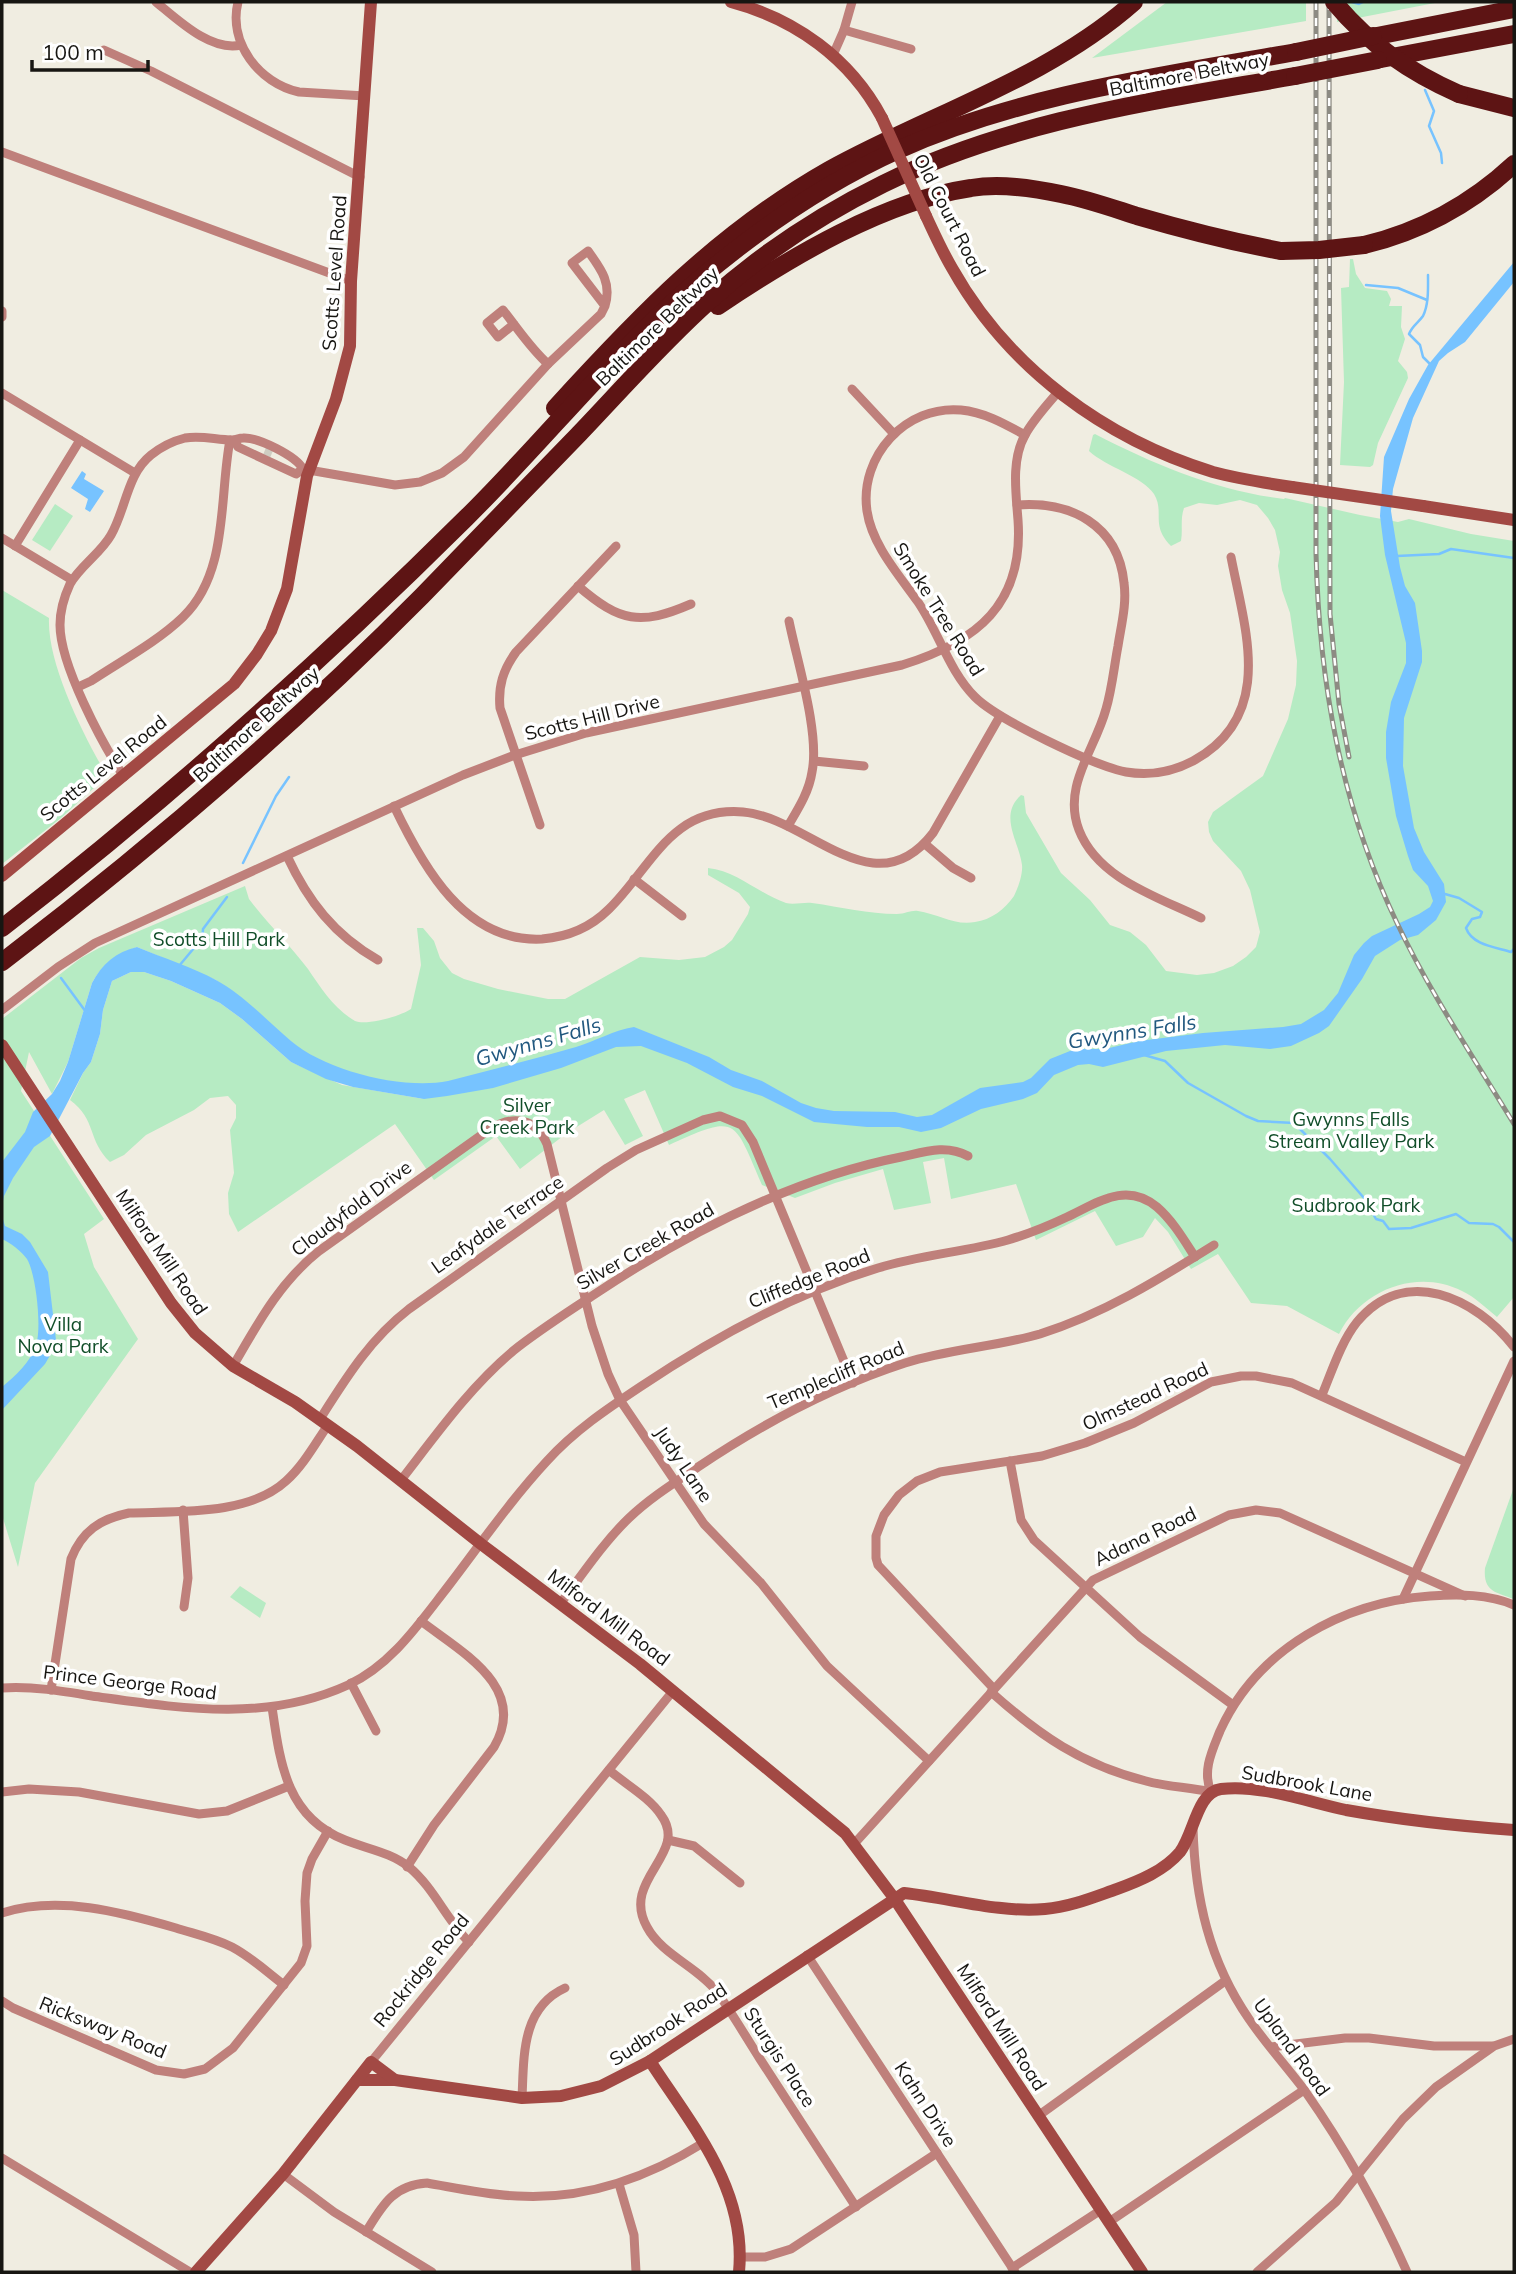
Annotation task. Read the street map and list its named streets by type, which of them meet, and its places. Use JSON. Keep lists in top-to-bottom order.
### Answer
{
  "streets": {
    "highway": ["Baltimore Beltway"],
    "main road": [
      "Old Court Road",
      "Scotts Level Road",
      "Milford Mill Road",
      "Sudbrook Lane",
      "Rockridge Road",
      "Sudbrook Road"
    ],
    "street": [
      "Smoke Tree Road",
      "Scotts Hill Drive",
      "Cloudyfold Drive",
      "Leafydale Terrace",
      "Silver Creek Road",
      "Cliffedge Road",
      "Templecliff Road",
      "Olmstead Road",
      "Judy Lane",
      "Adana Road",
      "Prince George Road",
      "Ricksway Road",
      "Upland Road",
      "Sturgis Place",
      "Kahn Drive"
    ]
  },
  "crossings": [
    ["Old Court Road", "Scotts Hill Drive"],
    ["Smoke Tree Road", "Scotts Hill Drive"],
    ["Cloudyfold Drive", "Milford Mill Road"],
    ["Cloudyfold Drive", "Judy Lane"],
    ["Leafydale Terrace", "Silver Creek Road"],
    ["Leafydale Terrace", "Milford Mill Road"],
    ["Leafydale Terrace", "Judy Lane"],
    ["Leafydale Terrace", "Prince George Road"],
    ["Silver Creek Road", "Milford Mill Road"],
    ["Silver Creek Road", "Judy Lane"],
    ["Milford Mill Road", "Cliffedge Road"],
    ["Milford Mill Road", "Templecliff Road"],
    ["Milford Mill Road", "Adana Road"],
    ["Milford Mill Road", "Prince George Road"],
    ["Milford Mill Road", "Rockridge Road"],
    ["Milford Mill Road", "Sudbrook Road"],
    ["Cliffedge Road", "Templecliff Road"],
    ["Cliffedge Road", "Judy Lane"],
    ["Cliffedge Road", "Prince George Road"],
    ["Templecliff Road", "Judy Lane"],
    ["Olmstead Road", "Adana Road"],
    ["Judy Lane", "Adana Road"],
    ["Rockridge Road", "Sudbrook Road"],
    ["Sudbrook Road", "Sturgis Place"],
    ["Sudbrook Road", "Kahn Drive"]
  ],
  "water": ["Gwynns Falls"],
  "parks": [
    "Scotts Hill Park",
    "Silver Creek Park",
    "Gwynns Falls Stream Valley Park",
    "Sudbrook Park",
    "Villa Nova Park"
  ],
  "scale_bar": "100 m"
}
